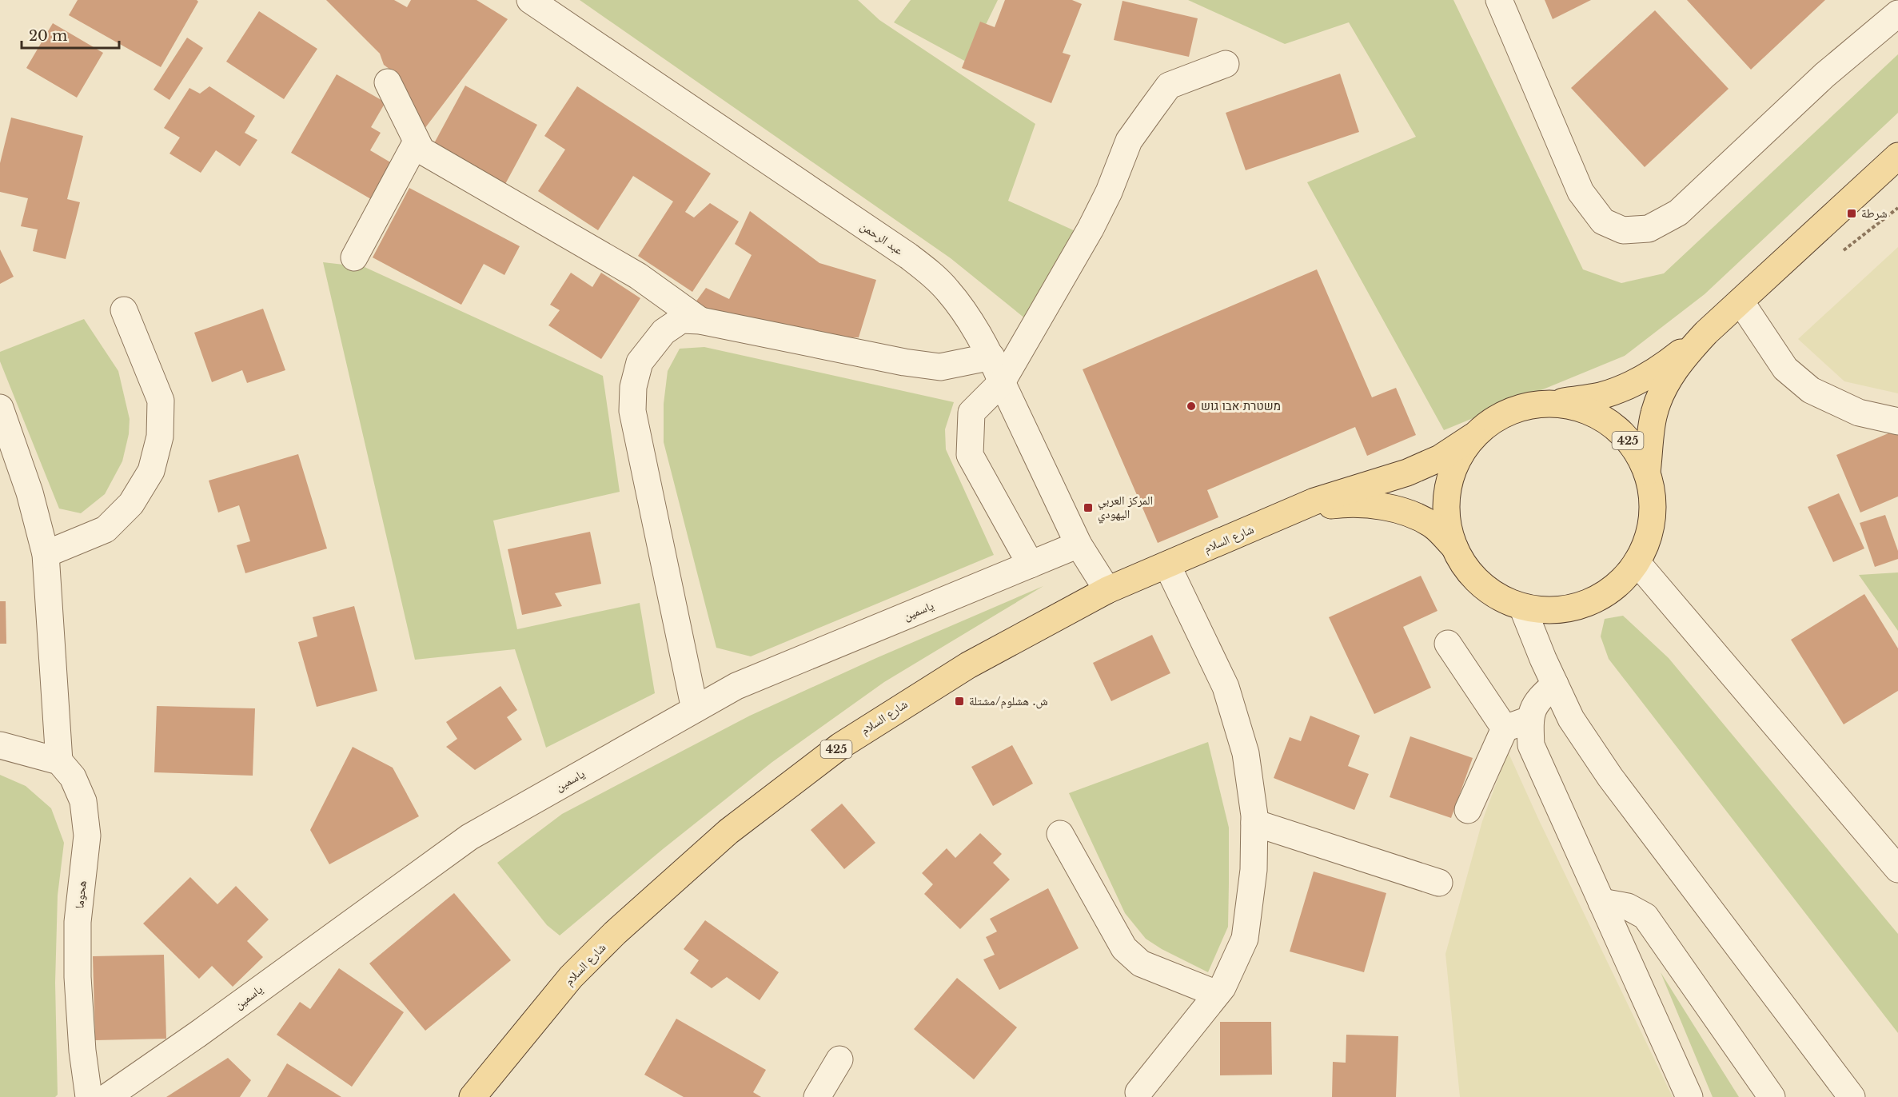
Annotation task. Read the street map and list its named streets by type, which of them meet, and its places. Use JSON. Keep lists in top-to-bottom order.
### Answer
{
  "streets": {
    "main road": ["425", "شارع السلام"],
    "street": ["عبد الرحمن", "ياسمين", "هحوما"]
  },
  "crossings": [
    ["عبد الرحمن", "شارع السلام"],
    ["عبد الرحمن", "ياسمين"],
    ["425", "شارع السلام"]
  ],
  "places": {
    "transit": ["شرطة", "المركز العربي اليهودي", "ش. هشلوم/مشتلة"],
    "other": ["משטרת אבו גוש"]
  },
  "scale_bar": "20 m"
}
